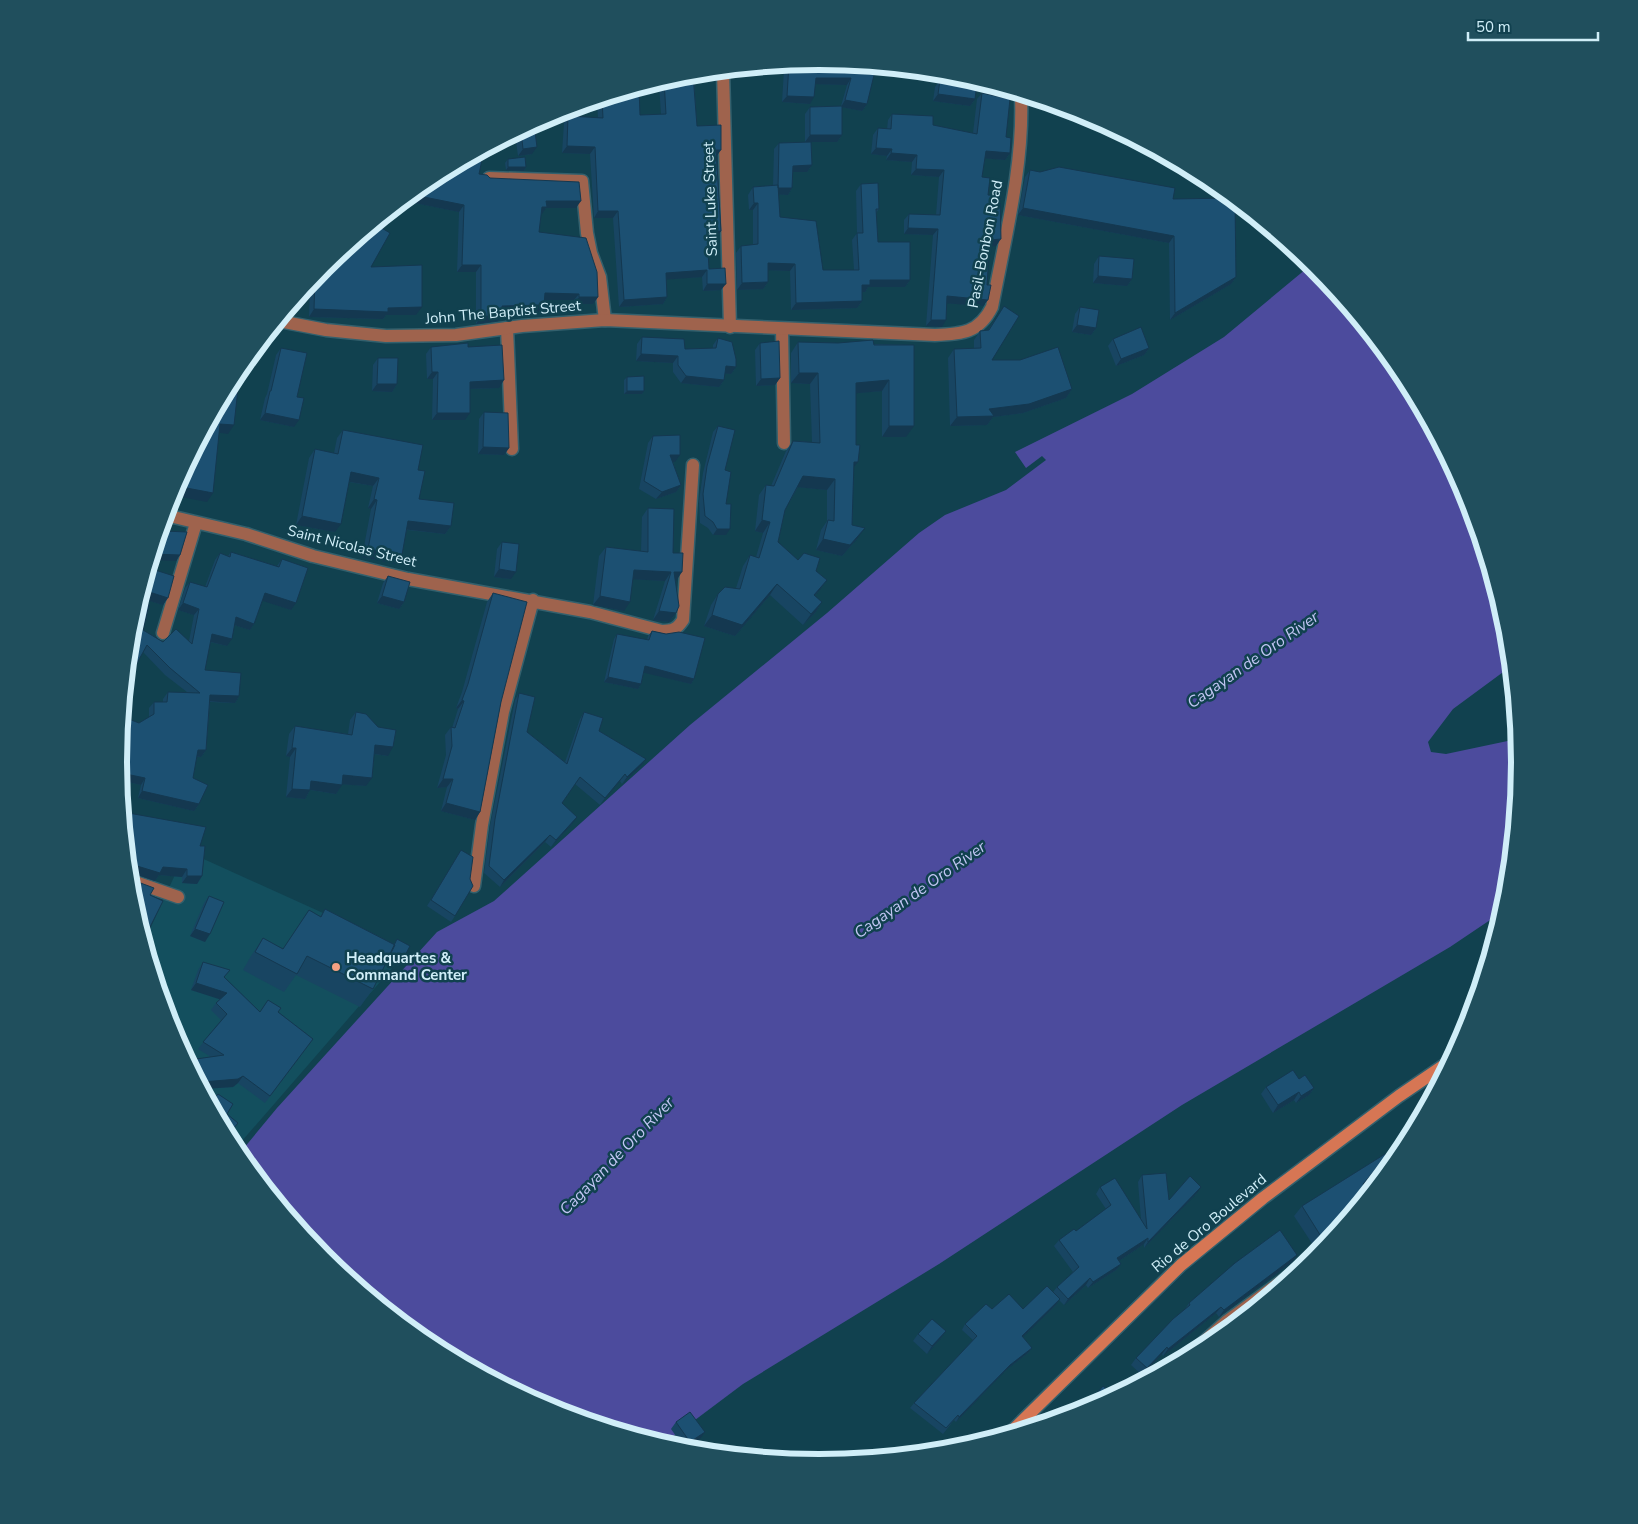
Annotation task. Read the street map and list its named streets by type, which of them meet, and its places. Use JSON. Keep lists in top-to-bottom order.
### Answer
{
  "streets": {
    "main road": ["Rio de Oro Boulevard"],
    "street": [
      "Saint Luke Street",
      "Pasil-Bonbon Road",
      "John The Baptist Street",
      "Saint Nicolas Street"
    ]
  },
  "crossings": [
    ["Saint Luke Street", "Pasil-Bonbon Road"],
    ["Saint Luke Street", "John The Baptist Street"],
    ["Pasil-Bonbon Road", "John The Baptist Street"]
  ],
  "water": ["Cagayan de Oro River"],
  "places": ["Headquartes & Command Center"],
  "scale_bar": "50 m"
}
